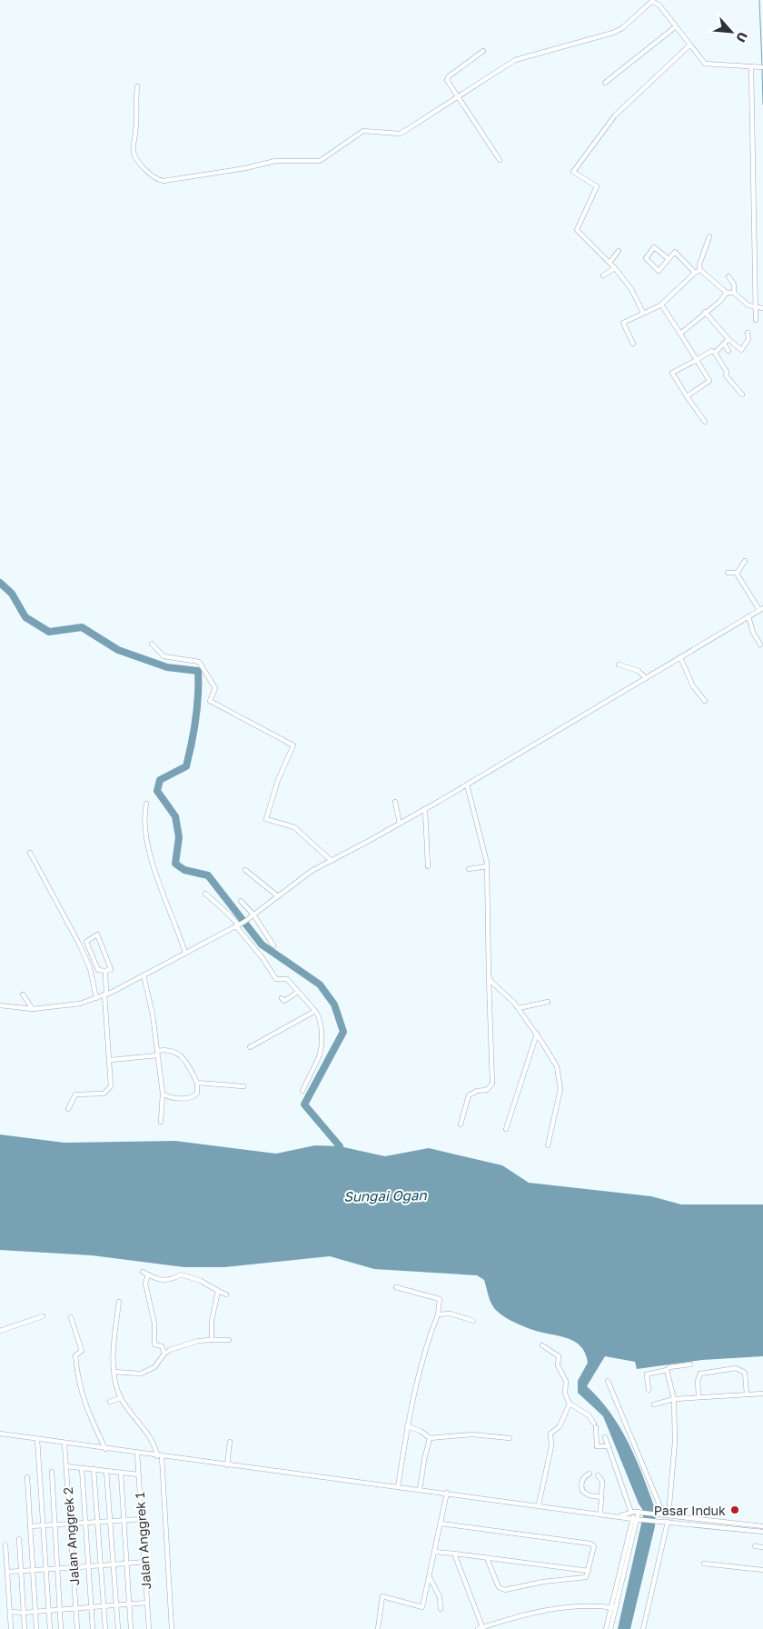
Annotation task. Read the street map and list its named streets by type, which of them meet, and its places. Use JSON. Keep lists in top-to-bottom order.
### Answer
{
  "streets": {
    "street": ["Jalan Anggrek 2", "Jalan Anggrek 1"]
  },
  "water": ["Sungai Ogan"],
  "places": ["Pasar Induk"],
  "north": "bottom right"
}
